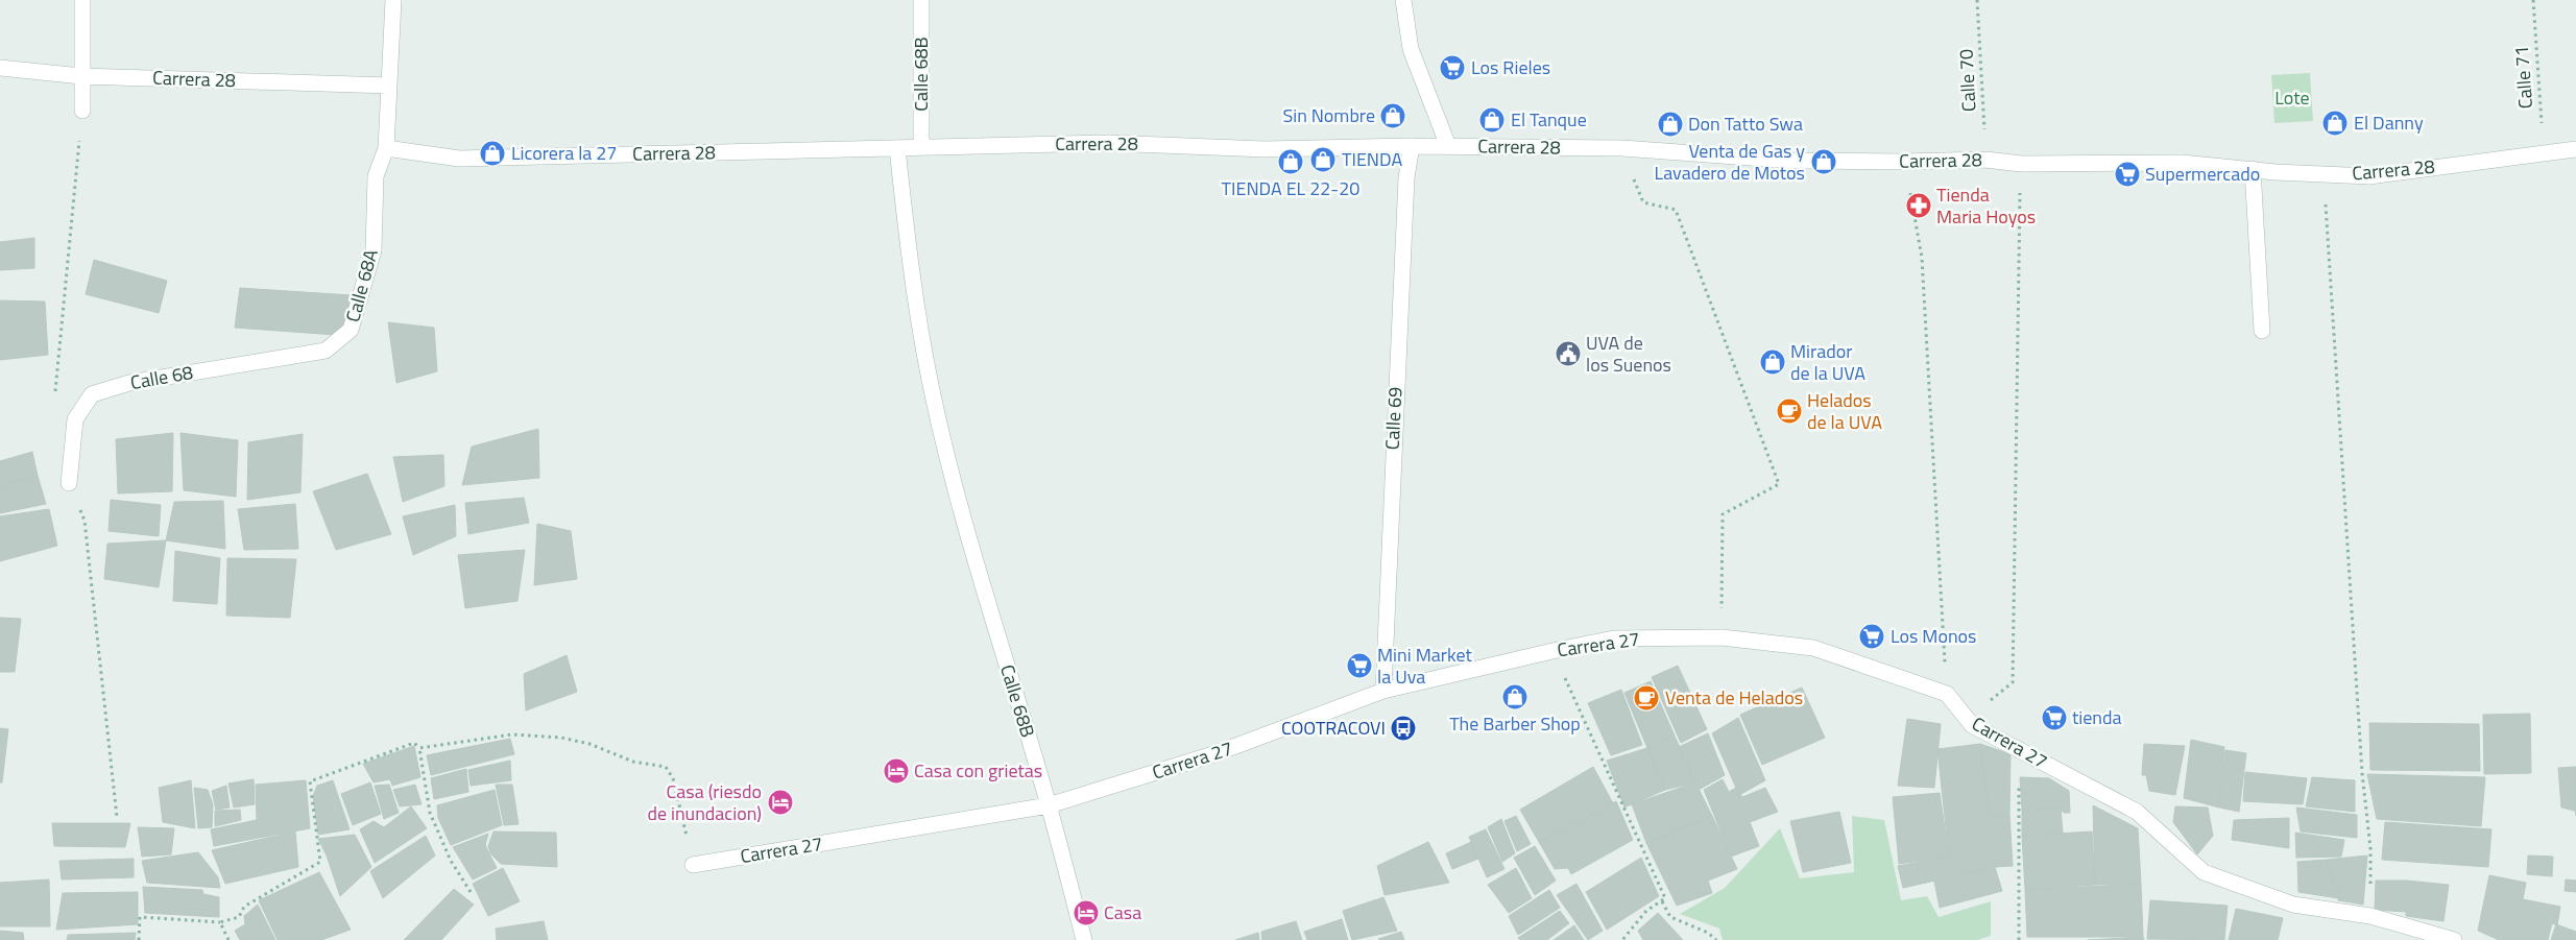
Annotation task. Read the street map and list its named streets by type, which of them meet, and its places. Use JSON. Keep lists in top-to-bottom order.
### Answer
{
  "streets": {
    "street": [
      "Calle 68B",
      "Carrera 28",
      "Calle 68A",
      "Calle 68",
      "Calle 69",
      "Carrera 27"
    ],
    "path": ["Calle 71", "Calle 70"]
  },
  "crossings": [
    ["Calle 68B", "Carrera 28"],
    ["Calle 68B", "Carrera 27"],
    ["Calle 71", "Carrera 28"],
    ["Carrera 28", "Calle 70"],
    ["Carrera 28", "Calle 68A"],
    ["Carrera 28", "Calle 69"],
    ["Calle 68A", "Calle 68"],
    ["Calle 69", "Carrera 27"]
  ],
  "parks": ["Lote"],
  "places": {
    "supermarket": [
      "Los Rieles",
      "Supermercado",
      "Los Monos",
      "Mini Market la Uva",
      "tienda"
    ],
    "shop": [
      "Sin Nombre",
      "El Tanque",
      "El Danny",
      "Don Tatto Swa",
      "Licorera la 27",
      "TIENDA",
      "TIENDA EL 22-20",
      "Venta de Gas y Lavadero de Motos",
      "Mirador de la UVA",
      "The Barber Shop"
    ],
    "pharmacy": ["Tienda Maria Hoyos"],
    "public building": ["UVA de los Suenos"],
    "cafe": ["Helados de la UVA", "Venta de Helados"],
    "bus stop": ["COOTRACOVI"],
    "hotel": ["Casa con grietas", "Casa (riesdo de inundacion)", "Casa"]
  }
}
